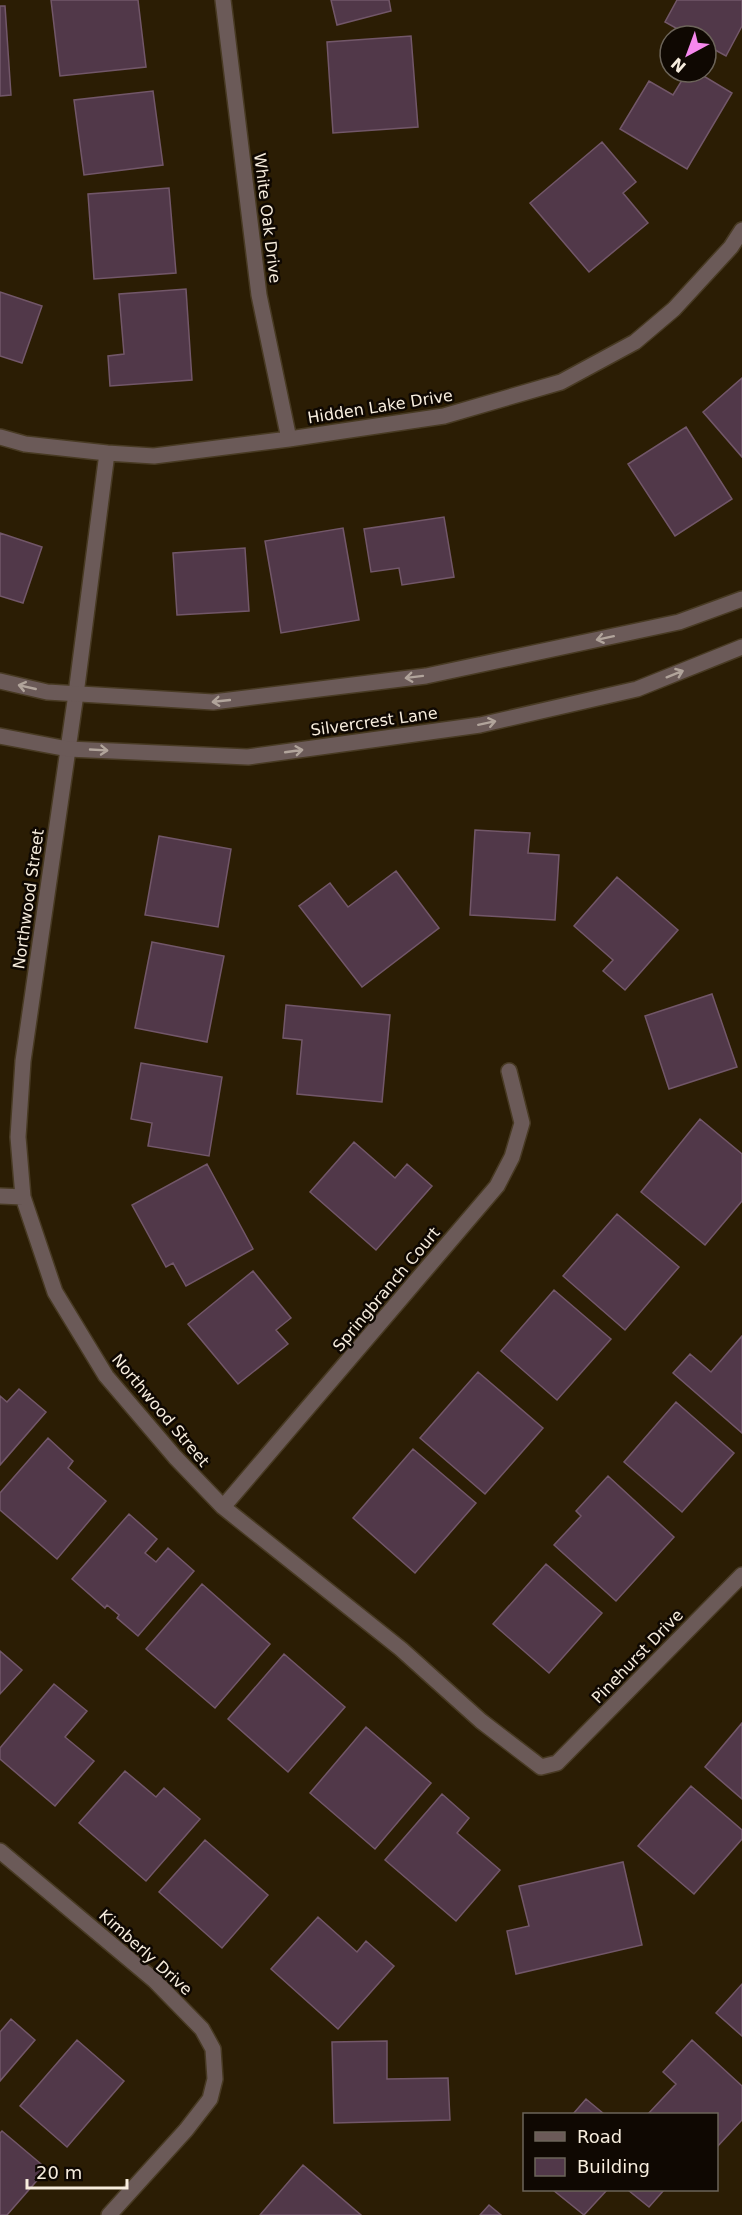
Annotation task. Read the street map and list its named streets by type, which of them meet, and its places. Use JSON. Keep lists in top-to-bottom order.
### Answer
{
  "streets": {
    "street": [
      "White Oak Drive",
      "Hidden Lake Drive",
      "Silvercrest Lane",
      "Northwood Street",
      "Springbranch Court",
      "Pinehurst Drive",
      "Kimberly Drive"
    ]
  },
  "crossings": [
    ["White Oak Drive", "Hidden Lake Drive"],
    ["Hidden Lake Drive", "Northwood Street"],
    ["Silvercrest Lane", "Northwood Street"],
    ["Northwood Street", "Springbranch Court"],
    ["Northwood Street", "Pinehurst Drive"]
  ],
  "legend": ["Road", "Building"],
  "scale_bar": "20 m",
  "north": "bottom left"
}
